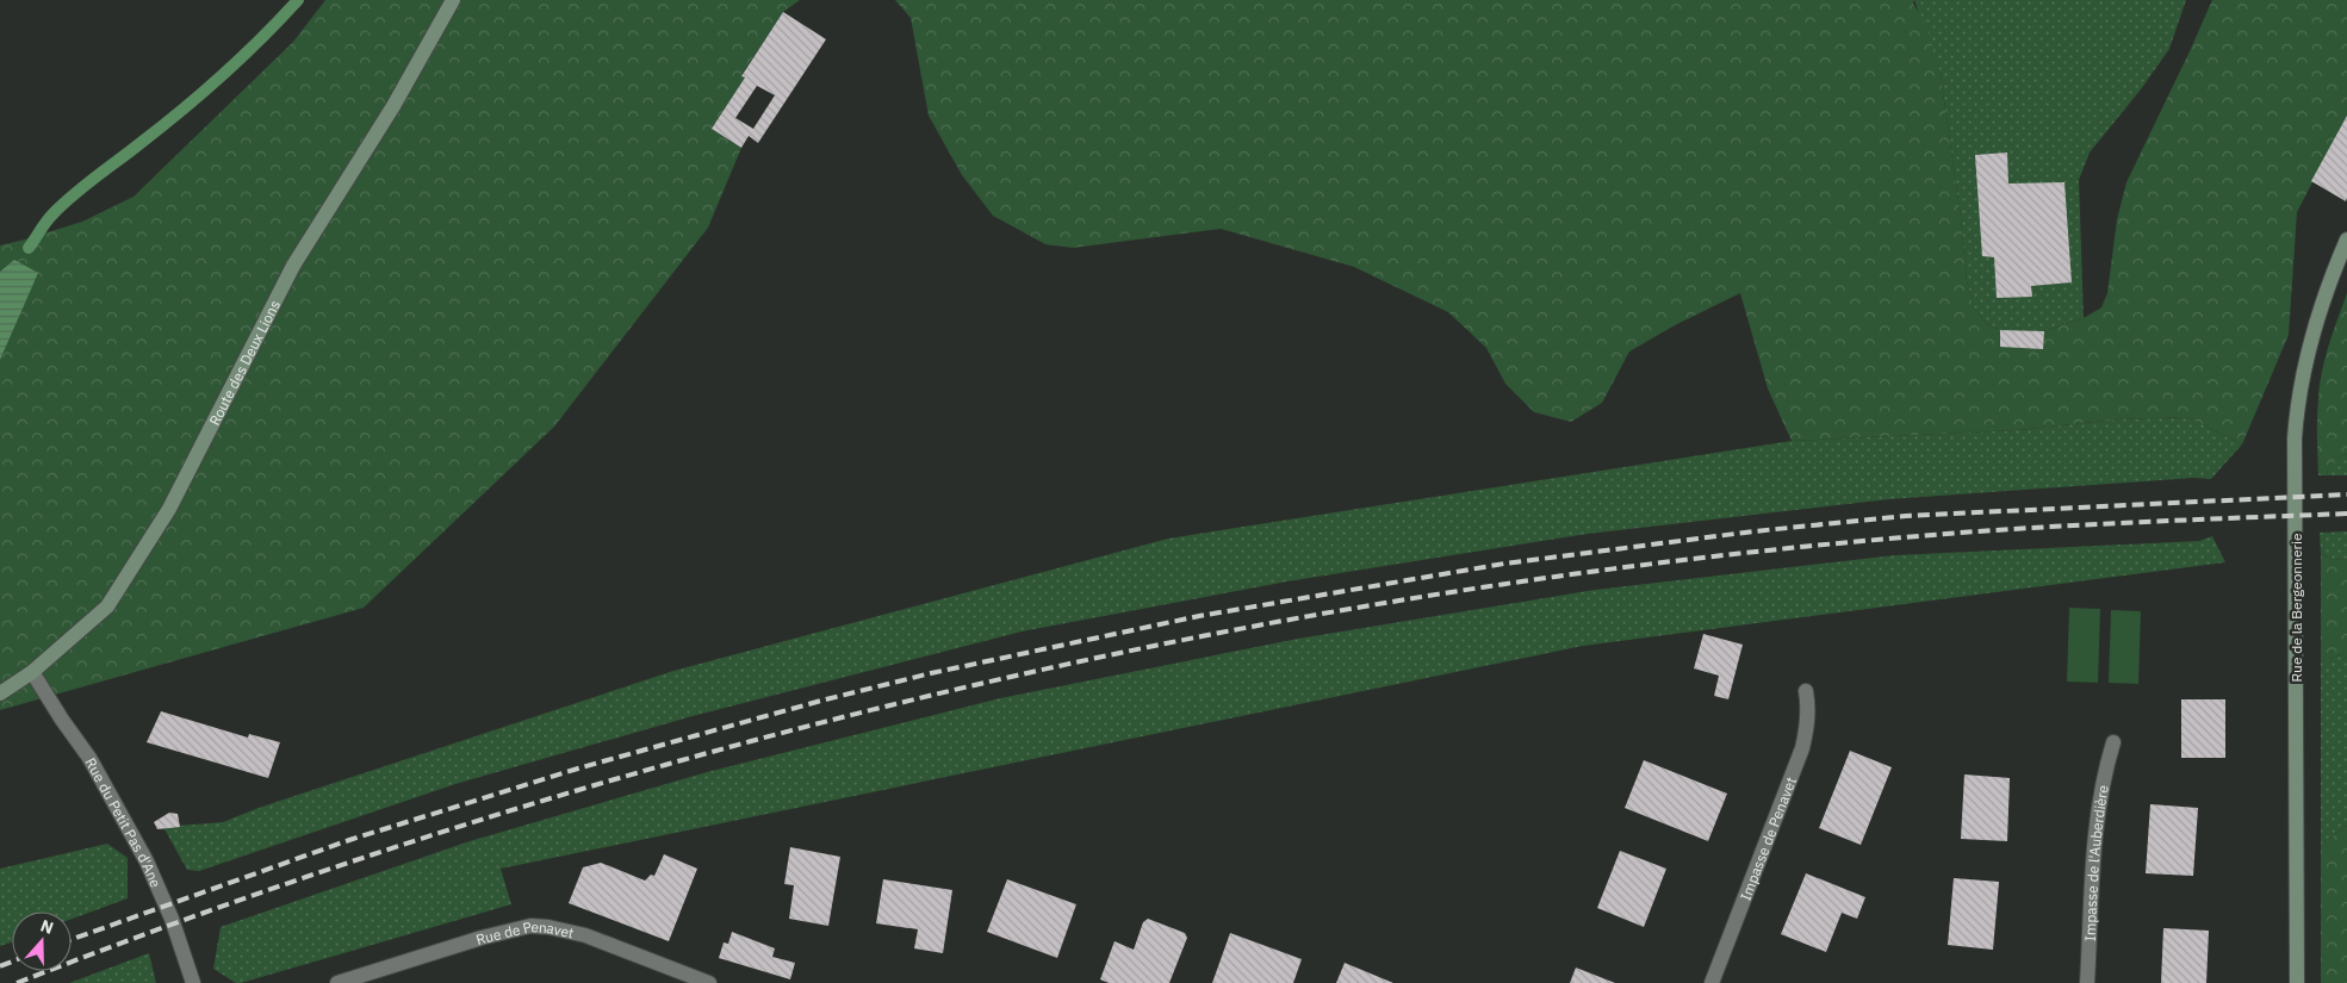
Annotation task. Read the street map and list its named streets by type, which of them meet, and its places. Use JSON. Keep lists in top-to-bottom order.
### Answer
{
  "streets": {
    "street": [
      "Route des Deux Lions",
      "Rue de la Bergeonnerie",
      "Rue du Petit Pas d'Ane",
      "Impasse de Penavet",
      "Impasse de l'Auberdière",
      "Rue de Penavet"
    ]
  },
  "crossings": [
    ["Route des Deux Lions", "Rue du Petit Pas d'Ane"]
  ],
  "north": "top"
}
